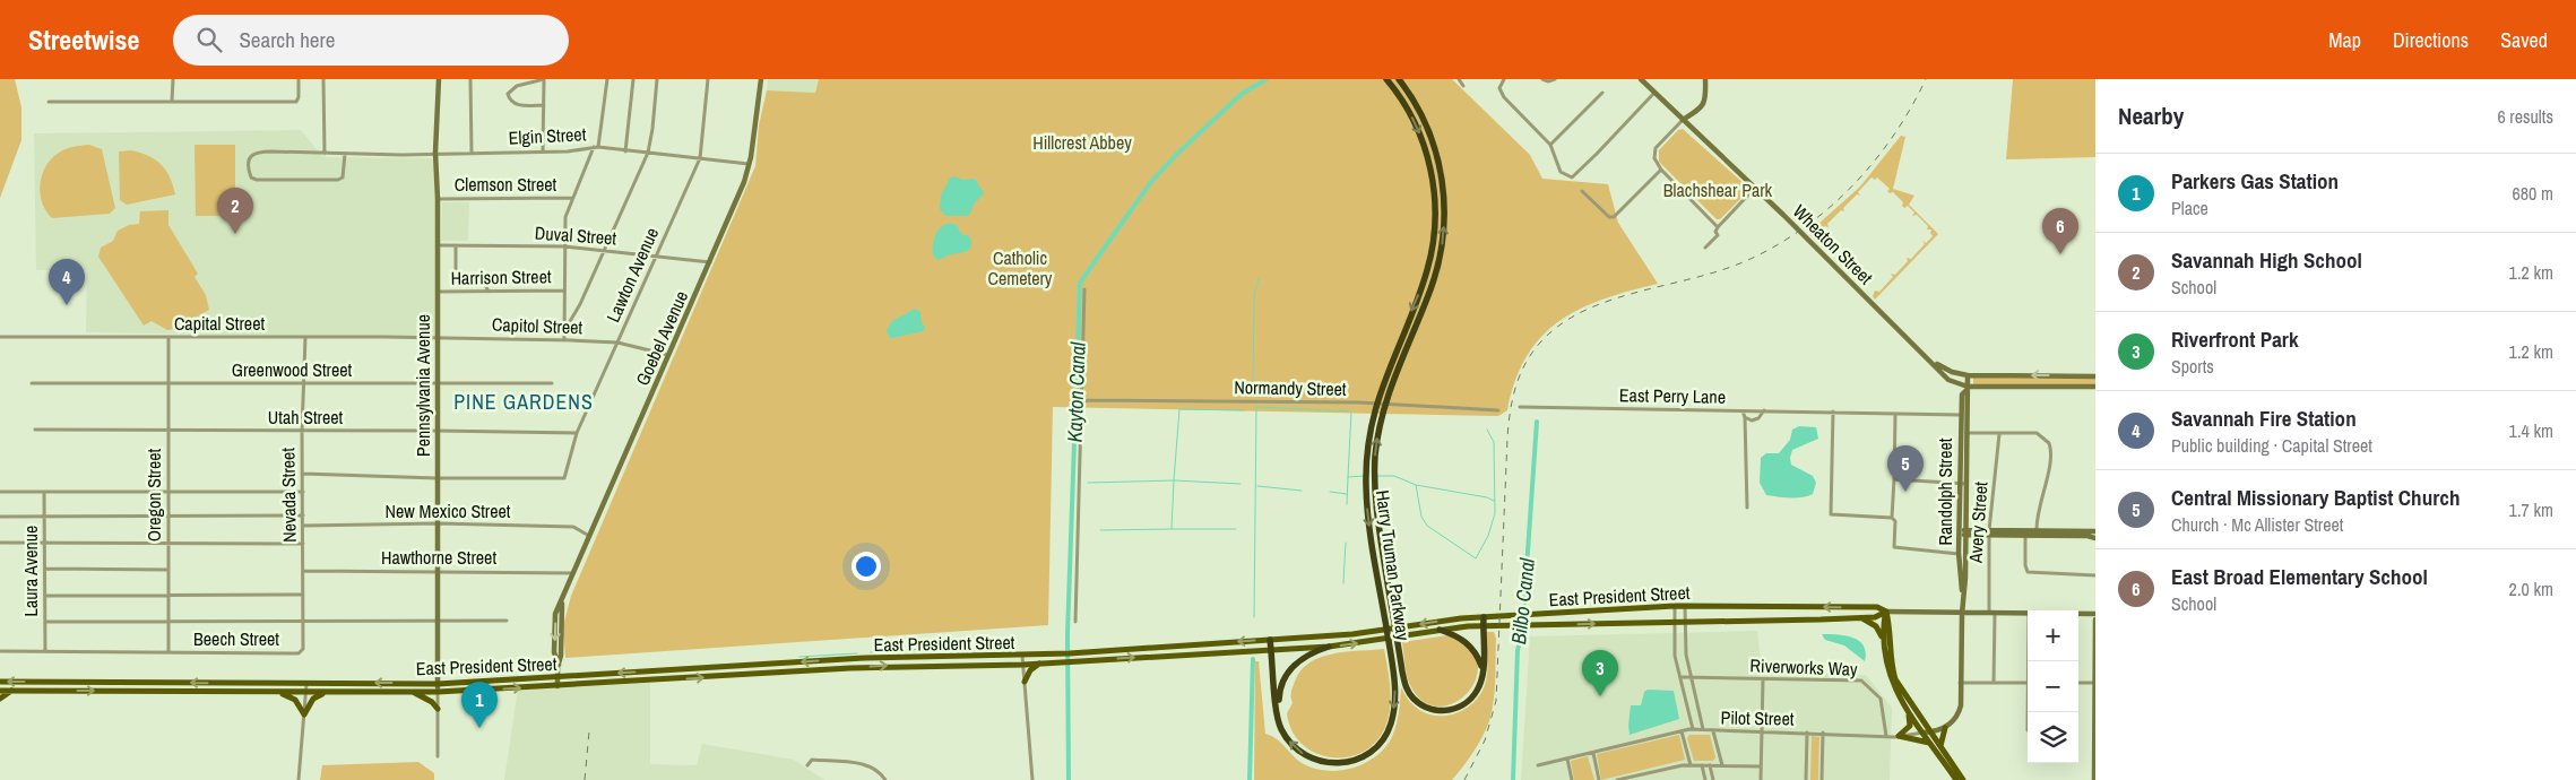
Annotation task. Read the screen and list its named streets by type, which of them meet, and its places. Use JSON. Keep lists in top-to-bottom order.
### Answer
{
  "streets": {
    "highway": ["Harry Truman Parkway"],
    "main road": [
      "Wheaton Street",
      "Goebel Avenue",
      "Pennsylvania Avenue",
      "Randolph Street",
      "East President Street"
    ],
    "street": [
      "Elgin Street",
      "Clemson Street",
      "Duval Street",
      "Lawton Avenue",
      "Harrison Street",
      "Capital Street",
      "Capitol Street",
      "Greenwood Street",
      "Normandy Street",
      "East Perry Lane",
      "Utah Street",
      "Oregon Street",
      "Nevada Street",
      "New Mexico Street",
      "Avery Street",
      "Hawthorne Street",
      "Laura Avenue",
      "Beech Street",
      "Riverworks Way",
      "Pilot Street"
    ]
  },
  "crossings": [
    ["Elgin Street", "Lawton Avenue"],
    ["Elgin Street", "Goebel Avenue"],
    ["Elgin Street", "Pennsylvania Avenue"],
    ["Clemson Street", "Pennsylvania Avenue"],
    ["Duval Street", "Lawton Avenue"],
    ["Duval Street", "Goebel Avenue"],
    ["Duval Street", "Pennsylvania Avenue"],
    ["Wheaton Street", "Randolph Street"],
    ["Lawton Avenue", "Capitol Street"],
    ["Lawton Avenue", "Pennsylvania Avenue"],
    ["Lawton Avenue", "Utah Street"],
    ["Harrison Street", "Pennsylvania Avenue"],
    ["Capital Street", "Capitol Street"],
    ["Capital Street", "Pennsylvania Avenue"],
    ["Capital Street", "Oregon Street"],
    ["Capital Street", "Nevada Street"],
    ["Capitol Street", "Goebel Avenue"],
    ["Capitol Street", "Pennsylvania Avenue"],
    ["Goebel Avenue", "New Mexico Street"],
    ["Goebel Avenue", "Hawthorne Street"],
    ["Goebel Avenue", "East President Street"],
    ["Greenwood Street", "Pennsylvania Avenue"],
    ["Greenwood Street", "Oregon Street"],
    ["Greenwood Street", "Nevada Street"],
    ["Pennsylvania Avenue", "Utah Street"],
    ["Pennsylvania Avenue", "New Mexico Street"],
    ["Pennsylvania Avenue", "Hawthorne Street"],
    ["Pennsylvania Avenue", "East President Street"],
    ["Pennsylvania Avenue", "Beech Street"],
    ["Utah Street", "Oregon Street"],
    ["Utah Street", "Nevada Street"],
    ["Randolph Street", "East President Street"],
    ["Oregon Street", "Beech Street"],
    ["Nevada Street", "New Mexico Street"],
    ["Nevada Street", "Hawthorne Street"],
    ["Nevada Street", "Beech Street"],
    ["Avery Street", "East President Street"],
    ["Harry Truman Parkway", "East President Street"],
    ["Laura Avenue", "Beech Street"],
    ["Riverworks Way", "Pilot Street"]
  ],
  "districts": ["PINE GARDENS"],
  "water": ["Kayton Canal", "Bilbo Canal"],
  "parks": ["Hillcrest Abbey", "Blachshear Park", "Catholic Cemetery"],
  "page": {
    "header": "Streetwise",
    "search": "Search here",
    "nav": ["Map", "Directions", "Saved"],
    "heading": ["Nearby", "6 results"],
    "list": [
      {
        "mark": "1",
        "name": "Parkers Gas Station",
        "note": "Place",
        "value": "680 m"
      },
      {
        "mark": "2",
        "name": "Savannah High School",
        "note": "School",
        "value": "1.2 km"
      },
      {
        "mark": "3",
        "name": "Riverfront Park",
        "note": "Sports",
        "value": "1.2 km"
      },
      {
        "mark": "4",
        "name": "Savannah Fire Station",
        "note": "Public building · Capital Street",
        "value": "1.4 km"
      },
      {
        "mark": "5",
        "name": "Central Missionary Baptist Church",
        "note": "Church · Mc Allister Street",
        "value": "1.7 km"
      },
      {
        "mark": "6",
        "name": "East Broad Elementary School",
        "note": "School",
        "value": "2.0 km"
      }
    ],
    "pins": [
      "2",
      "6",
      "4",
      "5",
      "3",
      "1"
    ],
    "map_buttons": ["+", "−"]
  }
}
